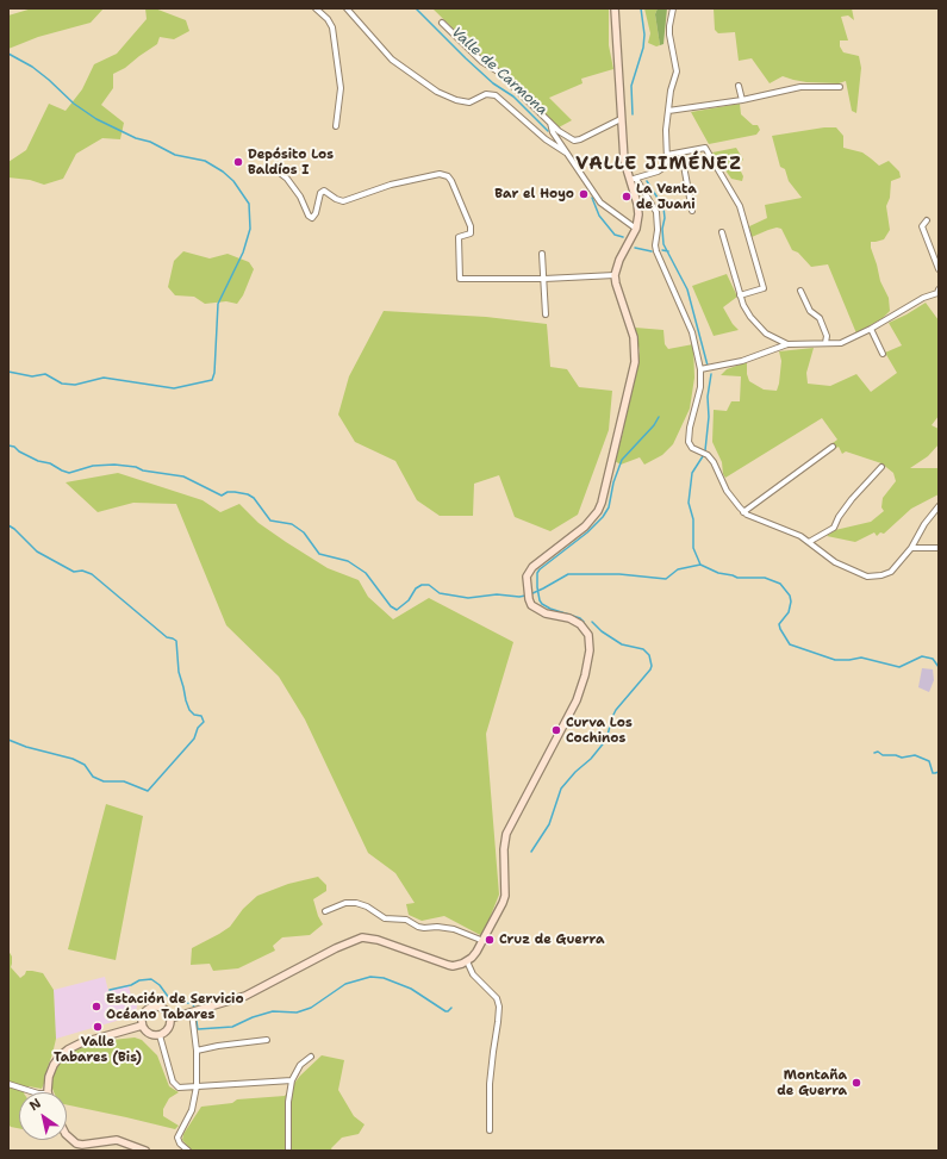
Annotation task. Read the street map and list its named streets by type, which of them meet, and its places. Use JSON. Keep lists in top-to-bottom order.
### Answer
{
  "districts": ["VALLE JIMÉNEZ"],
  "water": ["Valle de Carmona"],
  "places": [
    "Depósito Los Baldíos I",
    "Bar el Hoyo",
    "La Venta de Juani",
    "Curva Los Cochinos",
    "Cruz de Guerra",
    "Estación de Servicio Océano Tabares",
    "Valle Tabares (Bis)",
    "Montaña de Guerra"
  ],
  "north": "top left"
}
